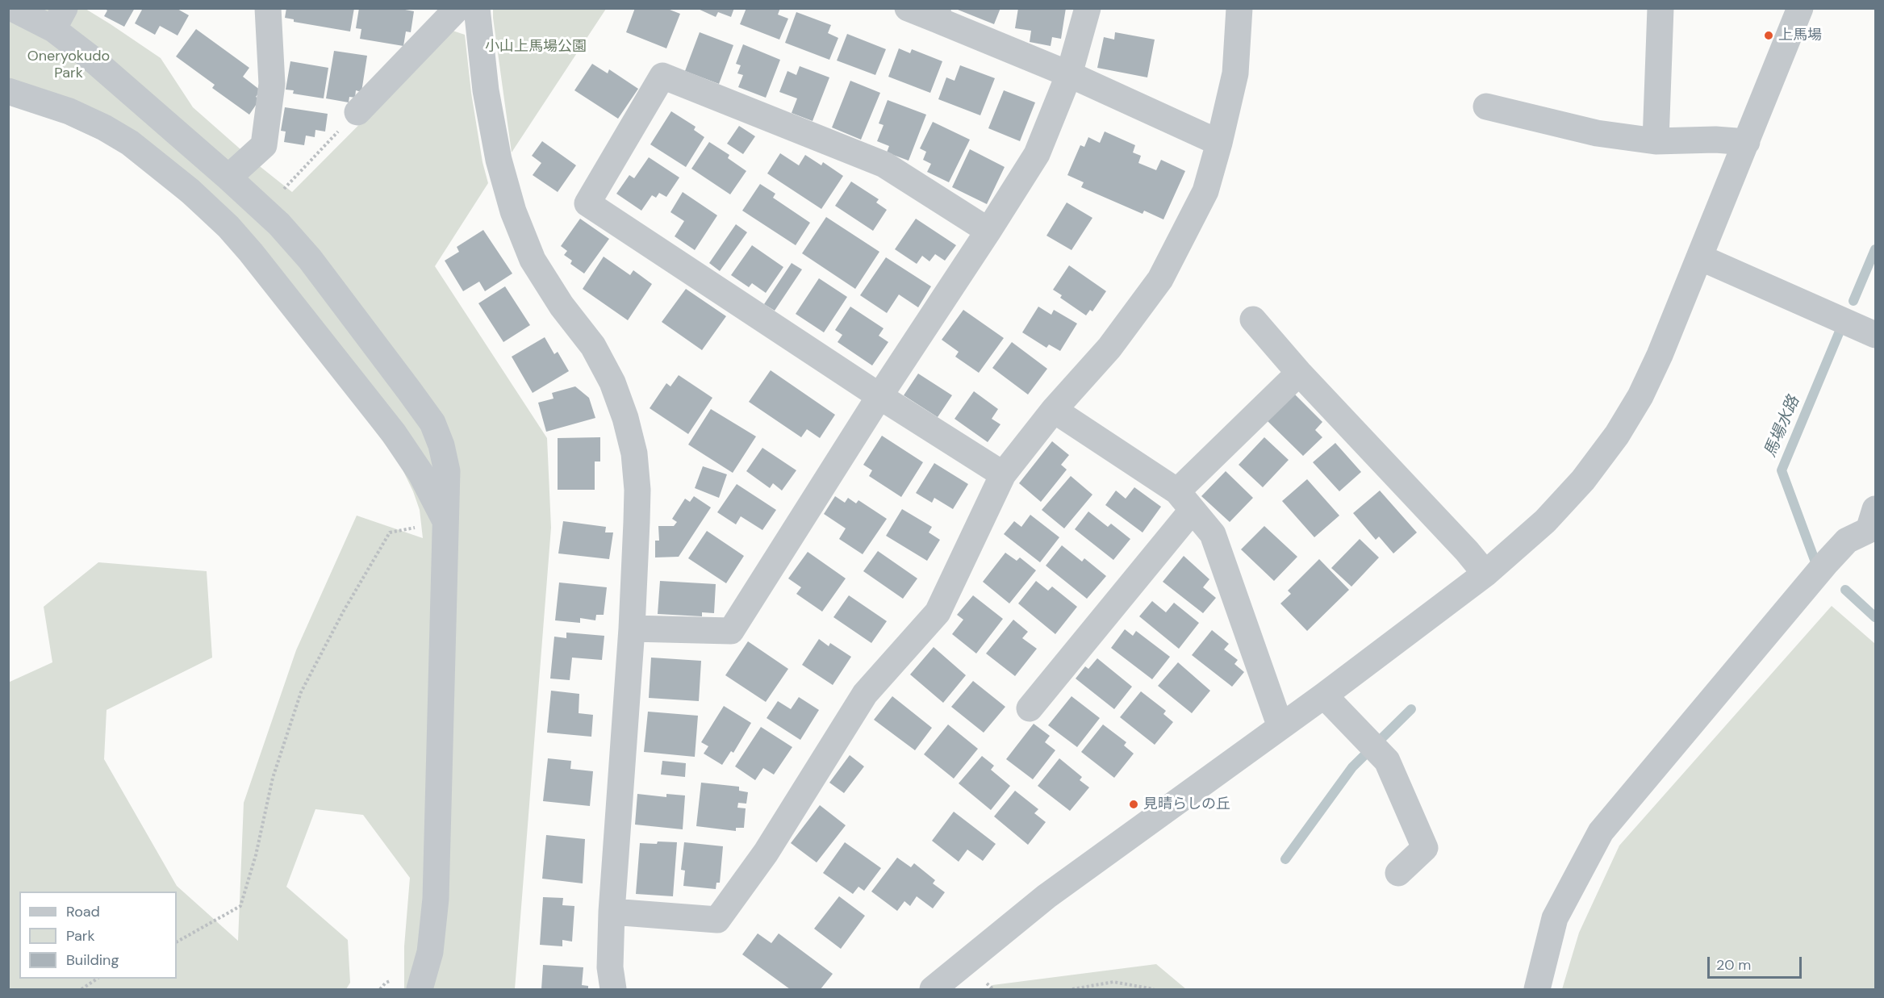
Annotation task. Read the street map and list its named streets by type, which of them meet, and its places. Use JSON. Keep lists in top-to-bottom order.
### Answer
{
  "water": ["馬場水路"],
  "parks": ["小山上馬場公園", "Oneryokudo Park"],
  "places": ["上馬場", "見晴らしの丘"],
  "legend": ["Road", "Park", "Building"],
  "scale_bar": "20 m"
}
